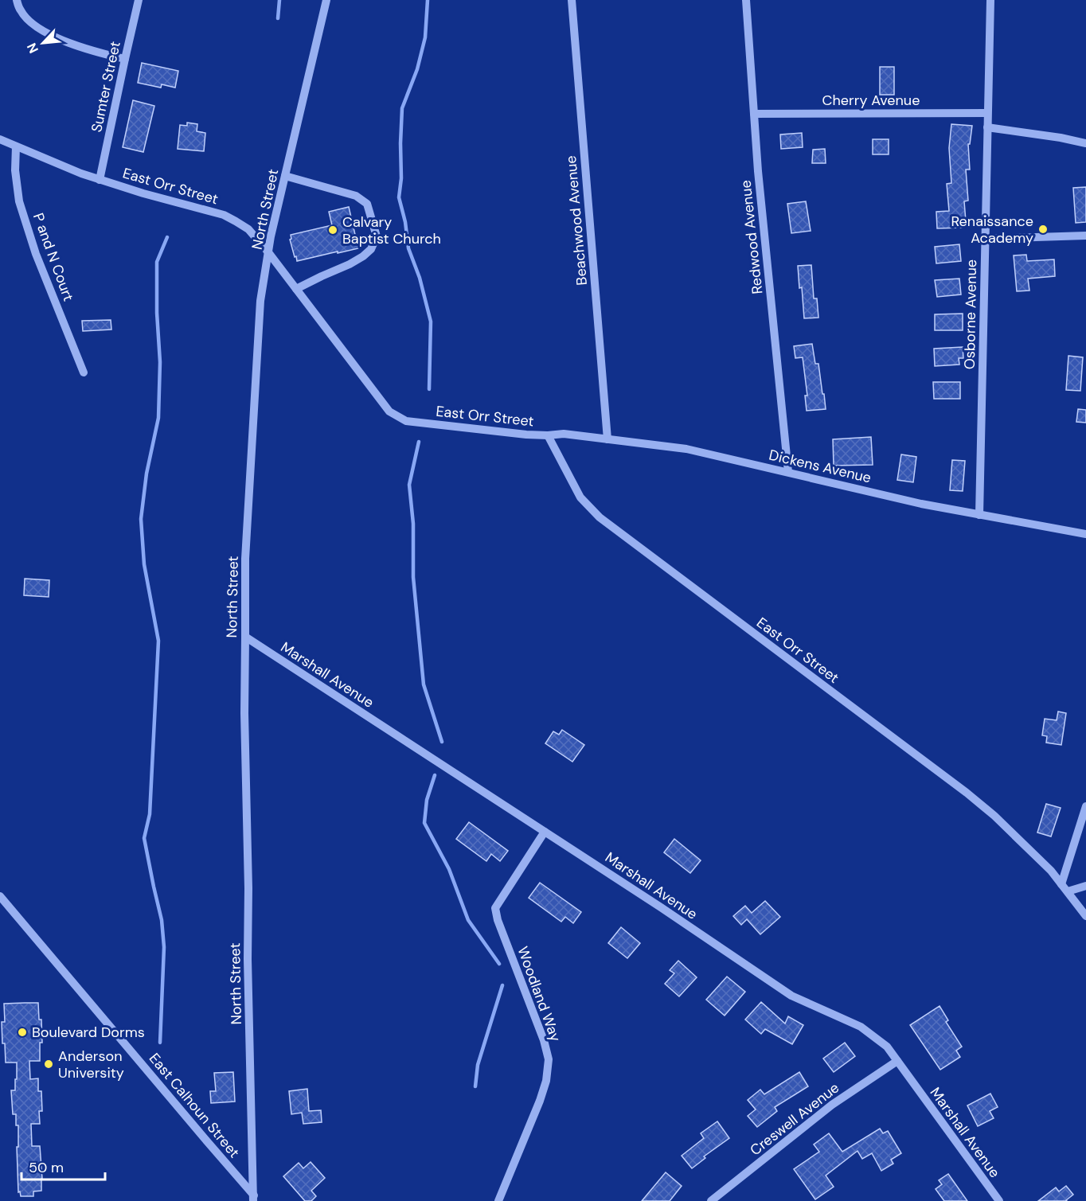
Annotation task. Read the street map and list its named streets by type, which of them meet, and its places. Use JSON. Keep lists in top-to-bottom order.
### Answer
{
  "streets": {
    "street": [
      "Sumter Street",
      "Cherry Avenue",
      "East Orr Street",
      "North Street",
      "Beachwood Avenue",
      "Redwood Avenue",
      "P and N Court",
      "Osborne Avenue",
      "Dickens Avenue",
      "Marshall Avenue",
      "Woodland Way",
      "East Calhoun Street",
      "Creswell Avenue"
    ]
  },
  "crossings": [
    ["Sumter Street", "East Orr Street"],
    ["Cherry Avenue", "Redwood Avenue"],
    ["Cherry Avenue", "Osborne Avenue"],
    ["East Orr Street", "North Street"],
    ["East Orr Street", "P and N Court"],
    ["East Orr Street", "Dickens Avenue"],
    ["North Street", "Marshall Avenue"],
    ["North Street", "East Calhoun Street"],
    ["Beachwood Avenue", "Dickens Avenue"],
    ["Redwood Avenue", "Dickens Avenue"],
    ["Osborne Avenue", "Dickens Avenue"],
    ["Marshall Avenue", "Woodland Way"],
    ["Marshall Avenue", "Creswell Avenue"]
  ],
  "places": [
    "Renaissance Academy",
    "Calvary Baptist Church",
    "Boulevard Dorms",
    "Anderson University"
  ],
  "scale_bar": "50 m",
  "north": "bottom left"
}
